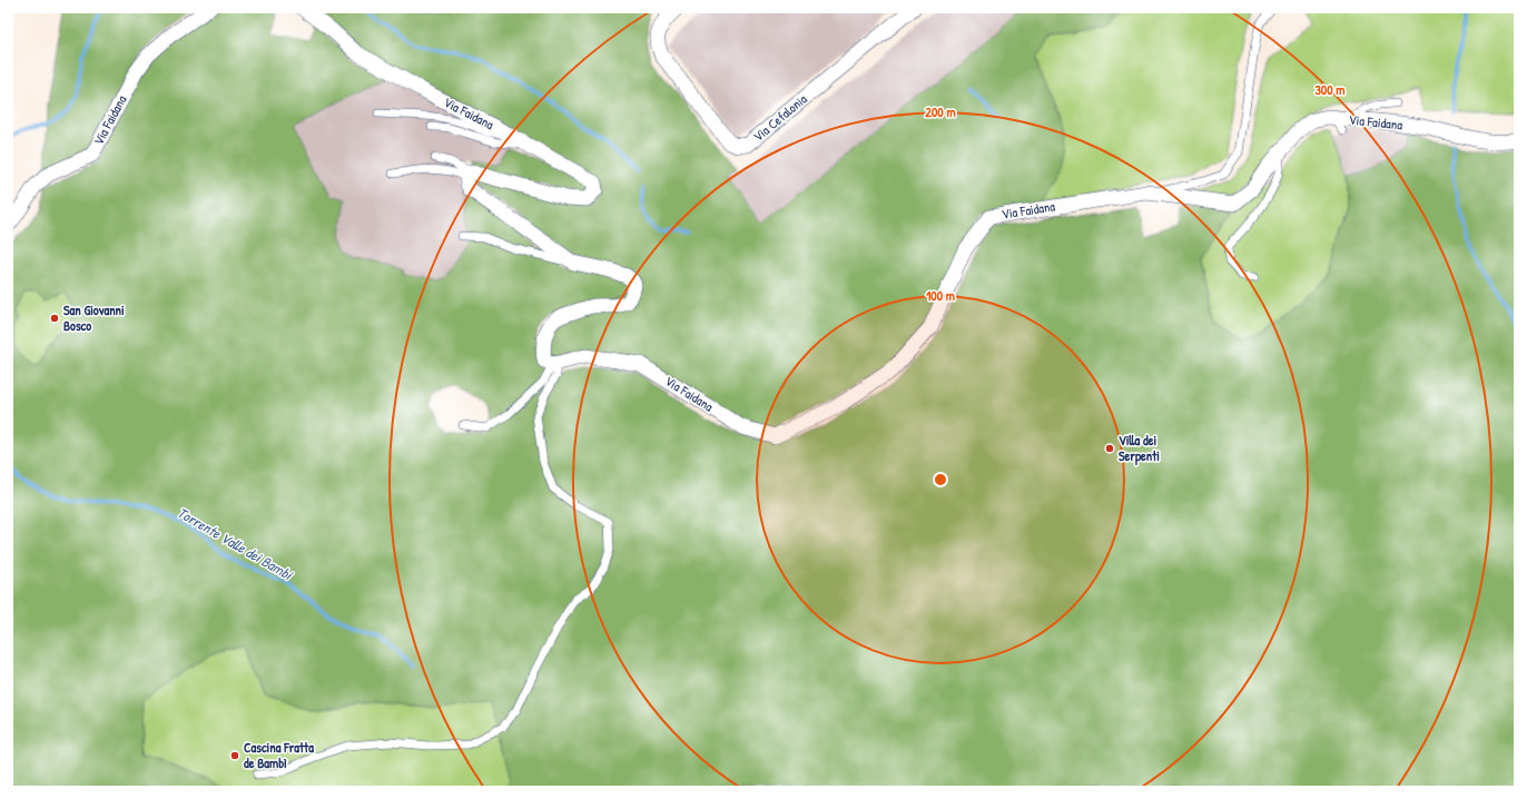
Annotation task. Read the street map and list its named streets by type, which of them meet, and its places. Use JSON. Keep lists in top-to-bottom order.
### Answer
{
  "streets": {
    "street": ["Via Faidana", "Via Cefalonia"]
  },
  "water": ["Torrente Valle dei Bambi"],
  "places": ["San Giovanni Bosco", "Villa dei Serpenti", "Cascina Fratta de Bambì"],
  "rings": ["300 m", "200 m", "100 m"]
}
